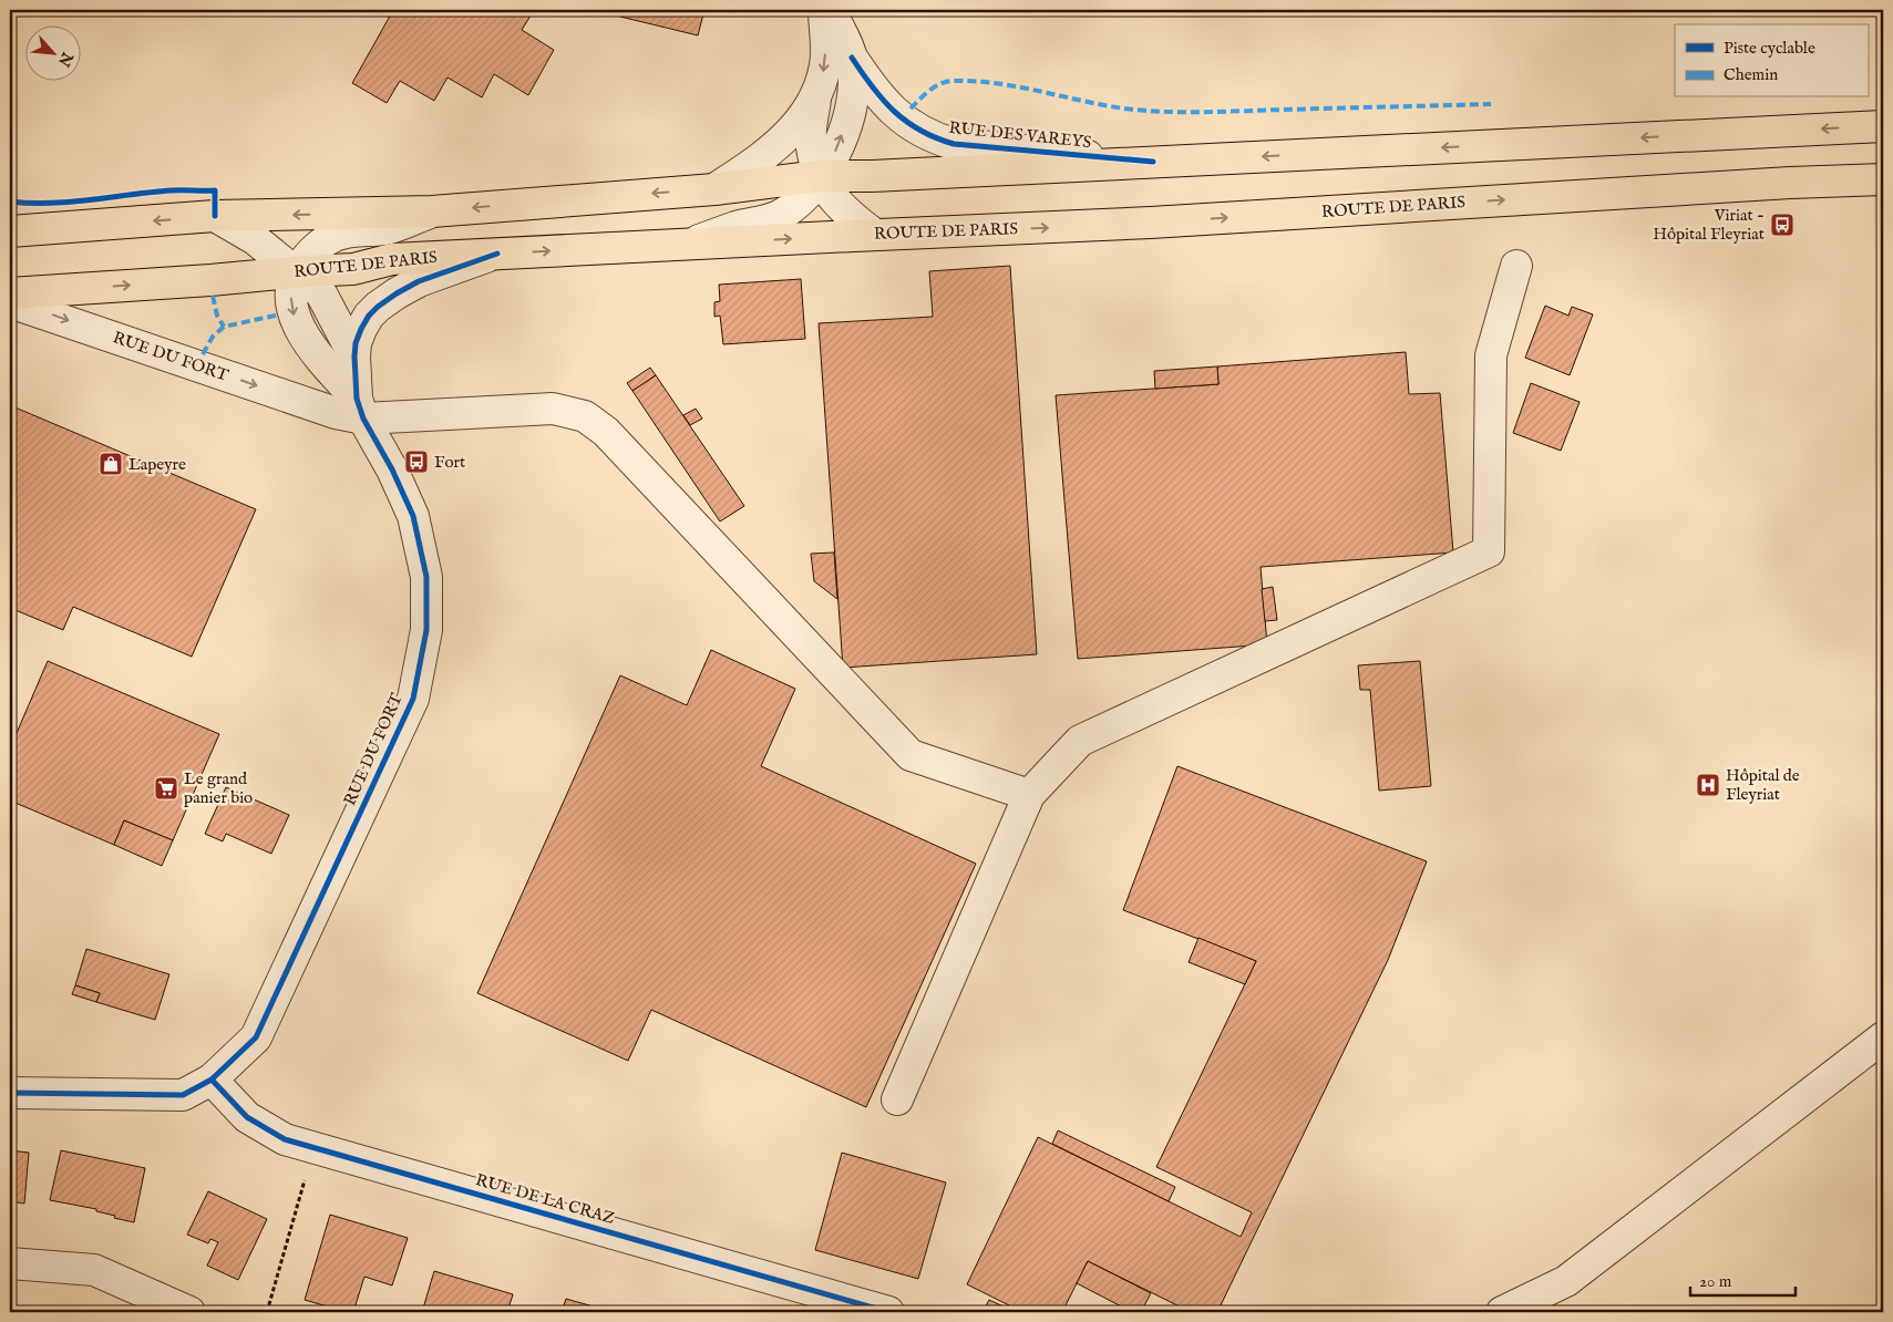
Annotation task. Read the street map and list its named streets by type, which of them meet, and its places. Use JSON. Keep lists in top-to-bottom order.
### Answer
{
  "streets": {
    "main road": ["ROUTE DE PARIS"],
    "street": ["RUE DES VAREYS", "RUE DU FORT", "RUE DE LA CRAZ"]
  },
  "crossings": [
    ["RUE DES VAREYS", "ROUTE DE PARIS"],
    ["ROUTE DE PARIS", "RUE DU FORT"],
    ["RUE DU FORT", "RUE DE LA CRAZ"]
  ],
  "places": {
    "bus stop": ["Viriat - Hôpital Fleyriat", "Fort"],
    "shop": ["Lapeyre"],
    "hospital": ["Hôpital de Fleyriat"],
    "supermarket": ["Le grand panier bio"]
  },
  "legend": ["Piste cyclable", "Chemin"],
  "scale_bar": "20 m",
  "north": "bottom right"
}
